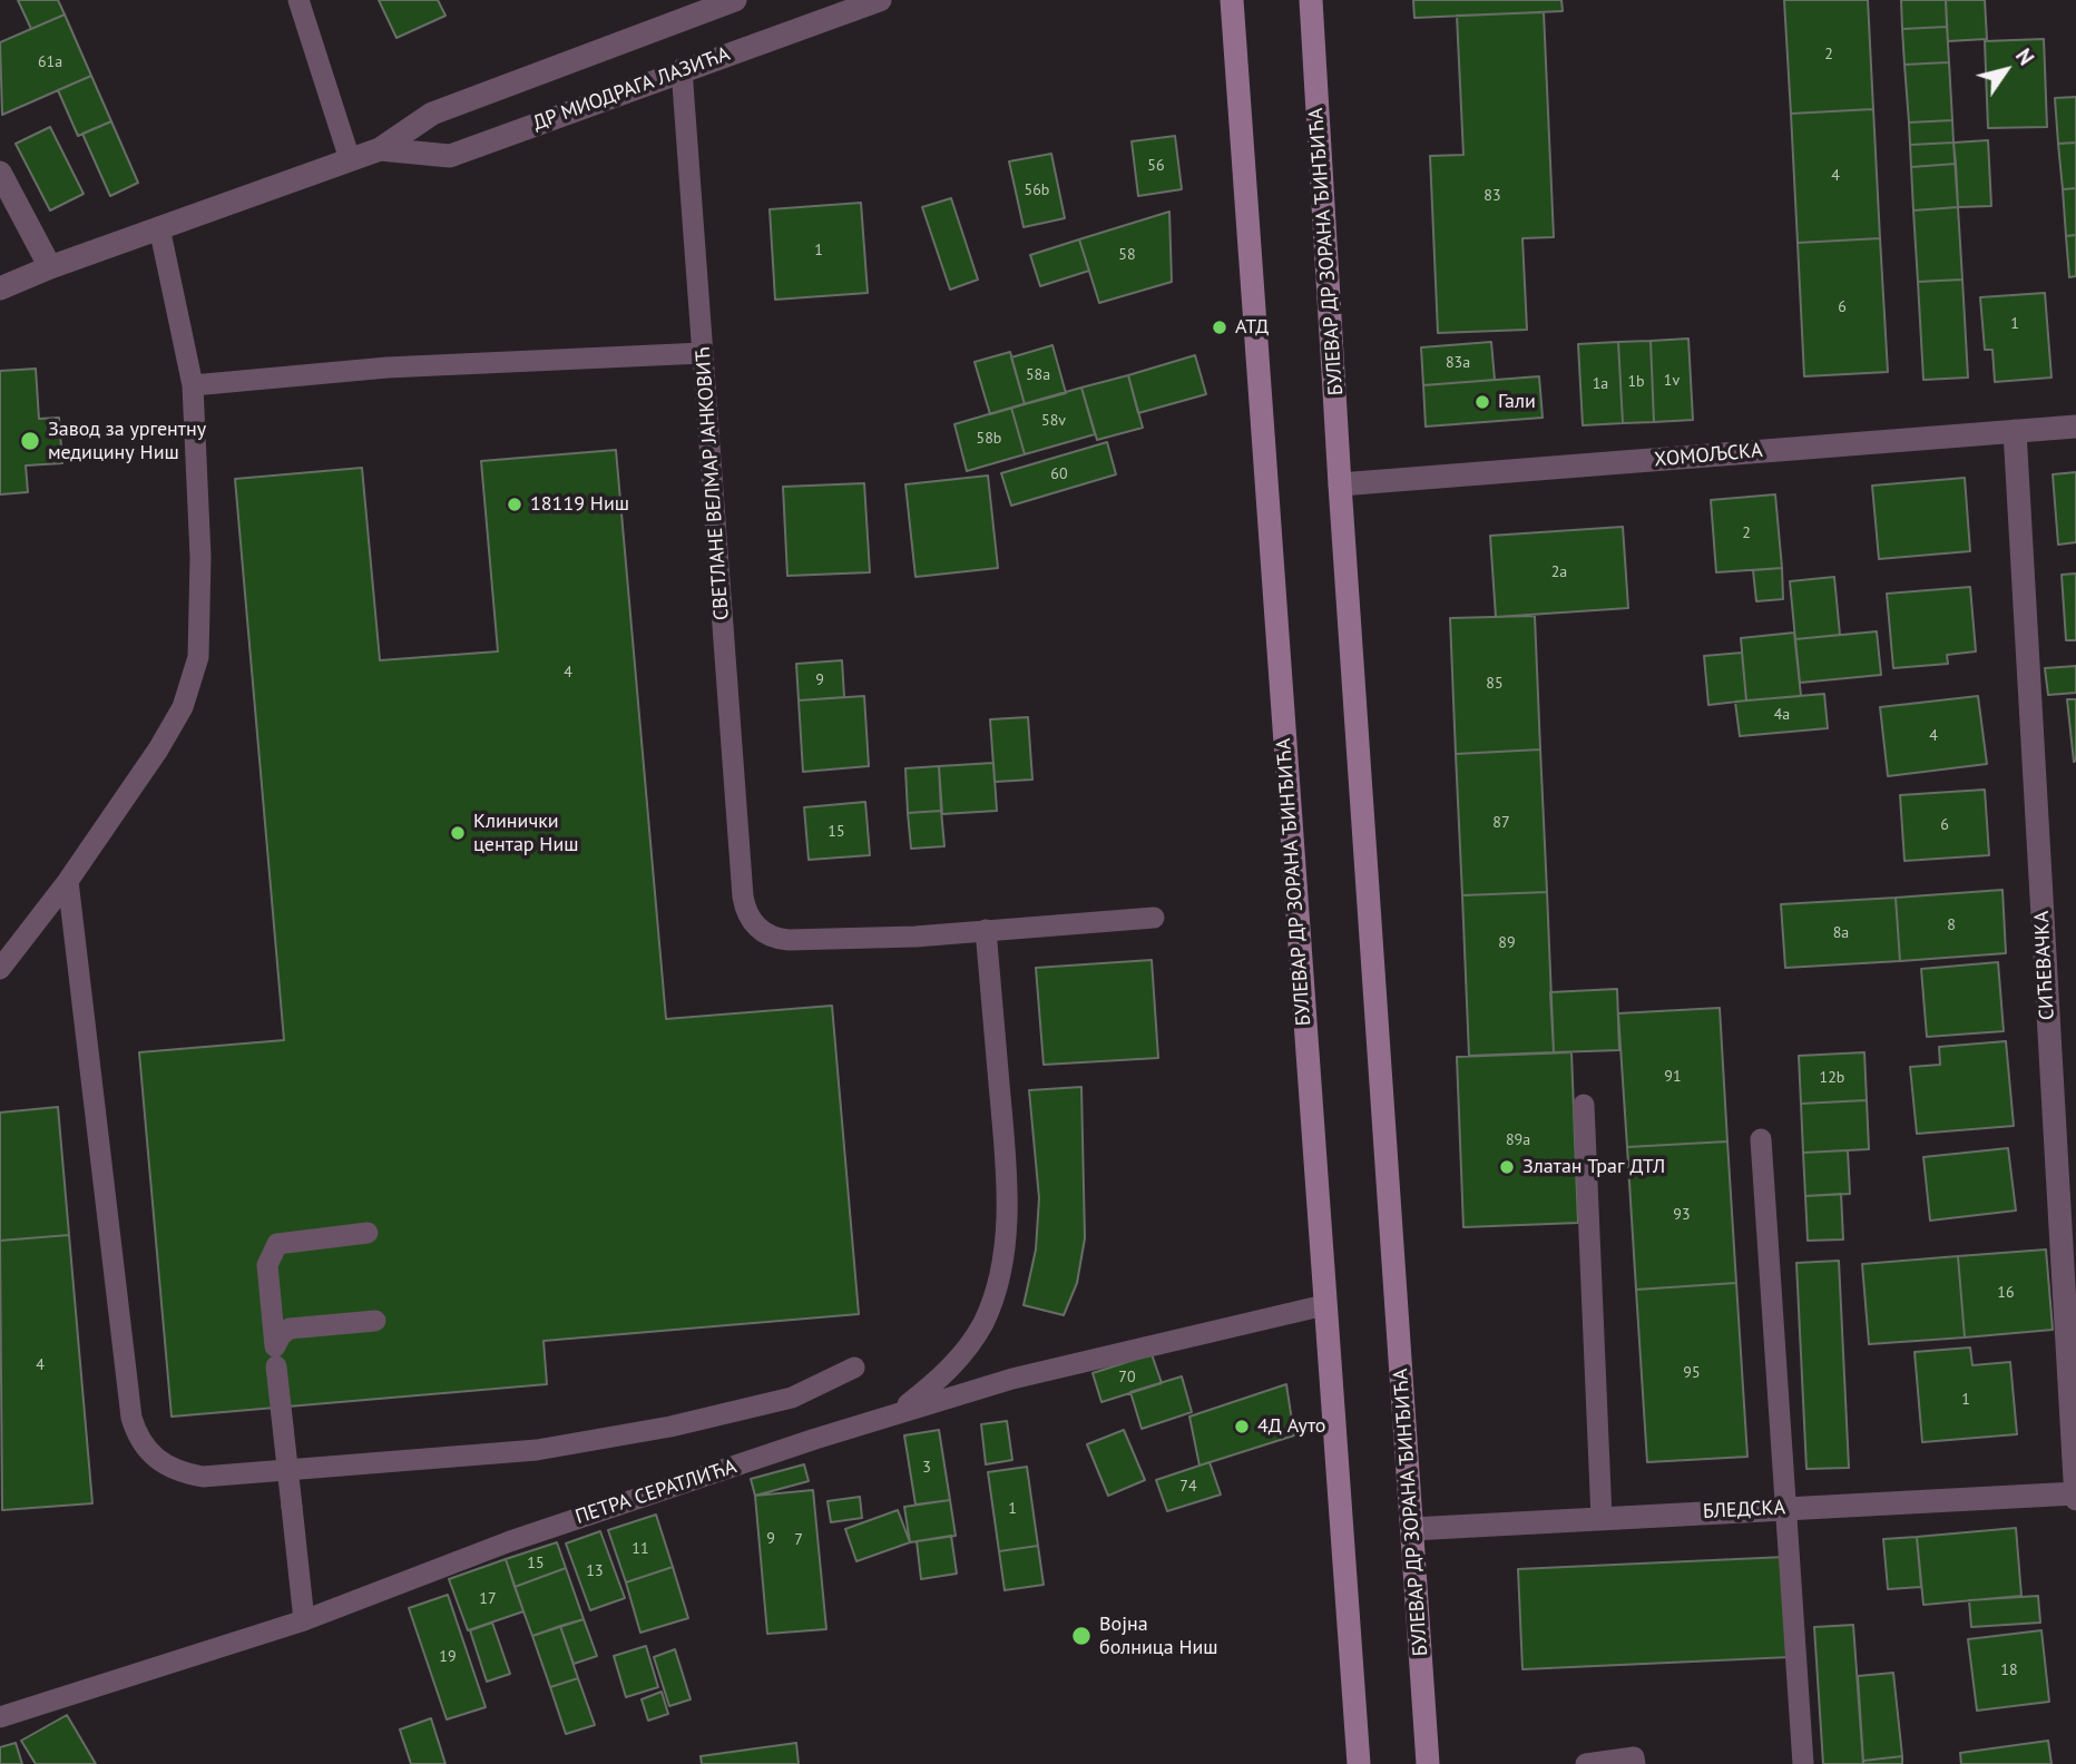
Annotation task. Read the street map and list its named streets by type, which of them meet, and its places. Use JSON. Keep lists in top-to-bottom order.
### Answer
{
  "streets": {
    "main road": ["БУЛЕВАР ДР ЗОРАНА ЂИНЂИЋА"],
    "street": [
      "ДР МИОДРАГА ЛАЗИЋА",
      "ХОМОЉСКА",
      "СИЋЕВАЧКА",
      "БЛЕДСКА"
    ],
    "lane": ["СВЕТЛАНЕ ВЕЛМАР ЈАНКОВИЋ", "ПЕТРА СЕРАТЛИЋА"]
  },
  "crossings": [
    ["ДР МИОДРАГА ЛАЗИЋА", "СВЕТЛАНЕ ВЕЛМАР ЈАНКОВИЋ"],
    ["БУЛЕВАР ДР ЗОРАНА ЂИНЂИЋА", "ХОМОЉСКА"],
    ["БУЛЕВАР ДР ЗОРАНА ЂИНЂИЋА", "ПЕТРА СЕРАТЛИЋА"],
    ["БУЛЕВАР ДР ЗОРАНА ЂИНЂИЋА", "БЛЕДСКА"],
    ["ХОМОЉСКА", "СИЋЕВАЧКА"],
    ["СИЋЕВАЧКА", "БЛЕДСКА"]
  ],
  "places": [
    "АТД",
    "Гали",
    "Завод за ургентну медицину Ниш",
    "18119 Ниш",
    "Клинички центар Ниш",
    "Златан Траг ДТЛ",
    "4Д Ауто",
    "Војна болница Ниш"
  ],
  "house_numbers": [
    "2",
    "61a",
    "56",
    "4",
    "56b",
    "83",
    "1",
    "58",
    "6",
    "1",
    "83a",
    "58a",
    "1v",
    "1b",
    "1a",
    "58v",
    "58b",
    "60",
    "2",
    "2a",
    "4",
    "9",
    "85",
    "4a",
    "4",
    "87",
    "6",
    "15",
    "8",
    "8a",
    "89",
    "91",
    "12b",
    "89a",
    "93",
    "16",
    "4",
    "95",
    "70",
    "1",
    "3",
    "74",
    "1",
    "9",
    "7",
    "11",
    "15",
    "13",
    "17",
    "19",
    "18"
  ],
  "north": "top right"
}
